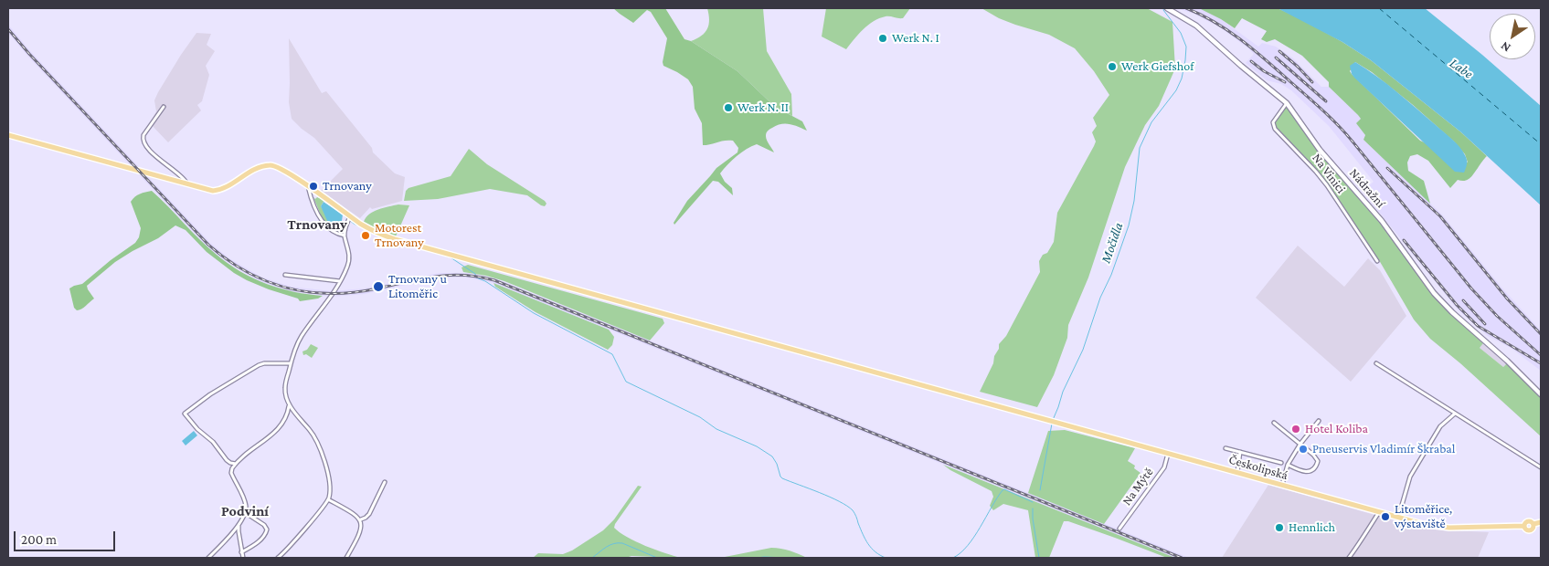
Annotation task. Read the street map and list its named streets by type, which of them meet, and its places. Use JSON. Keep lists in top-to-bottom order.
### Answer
{
  "streets": {
    "main road": ["Nádražní", "Českolipská"],
    "street": ["Na Vinici", "Na Mýtě"]
  },
  "crossings": [
    ["Na Vinici", "Nádražní"],
    ["Českolipská", "Na Mýtě"]
  ],
  "districts": ["Trnovany", "Podviní"],
  "water": ["Labe", "Močidla"],
  "places": [
    "Werk N. I",
    "Werk Giefshof",
    "Werk N. II",
    "Trnovany",
    "Motorest Trnovany",
    "Trnovany u Litoměřic",
    "Hotel Koliba",
    "Pneuservis Vladimír Škrabal",
    "Litoměřice, výstaviště",
    "Hennlich"
  ],
  "scale_bar": "200 m",
  "north": "bottom left"
}
